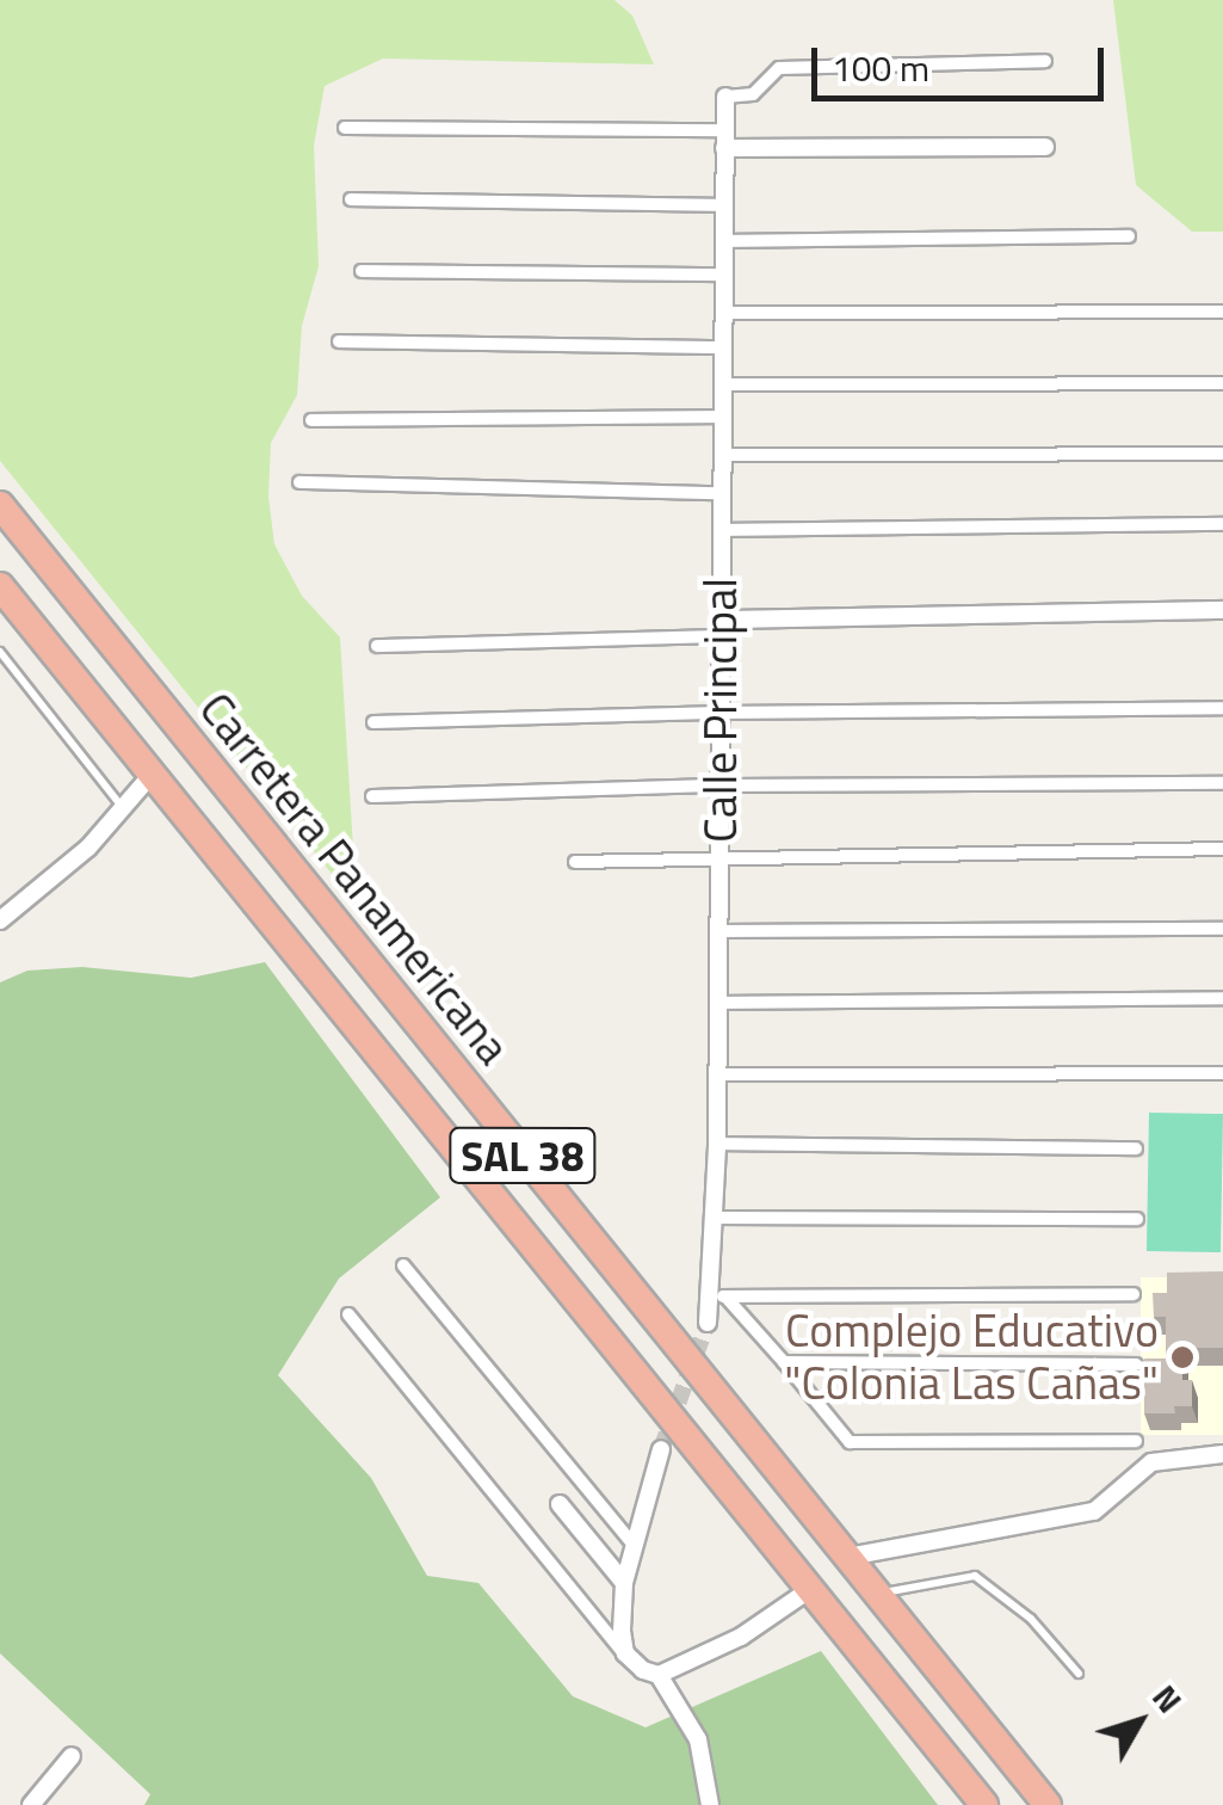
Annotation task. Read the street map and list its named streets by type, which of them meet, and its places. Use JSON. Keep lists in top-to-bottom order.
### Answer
{
  "streets": {
    "highway": ["Carretera Panamericana", "SAL 38"],
    "street": ["Calle Principal"]
  },
  "places": ["Complejo Educativo \"Colonia Las Cañas\""],
  "scale_bar": "100 m",
  "north": "top right"
}
